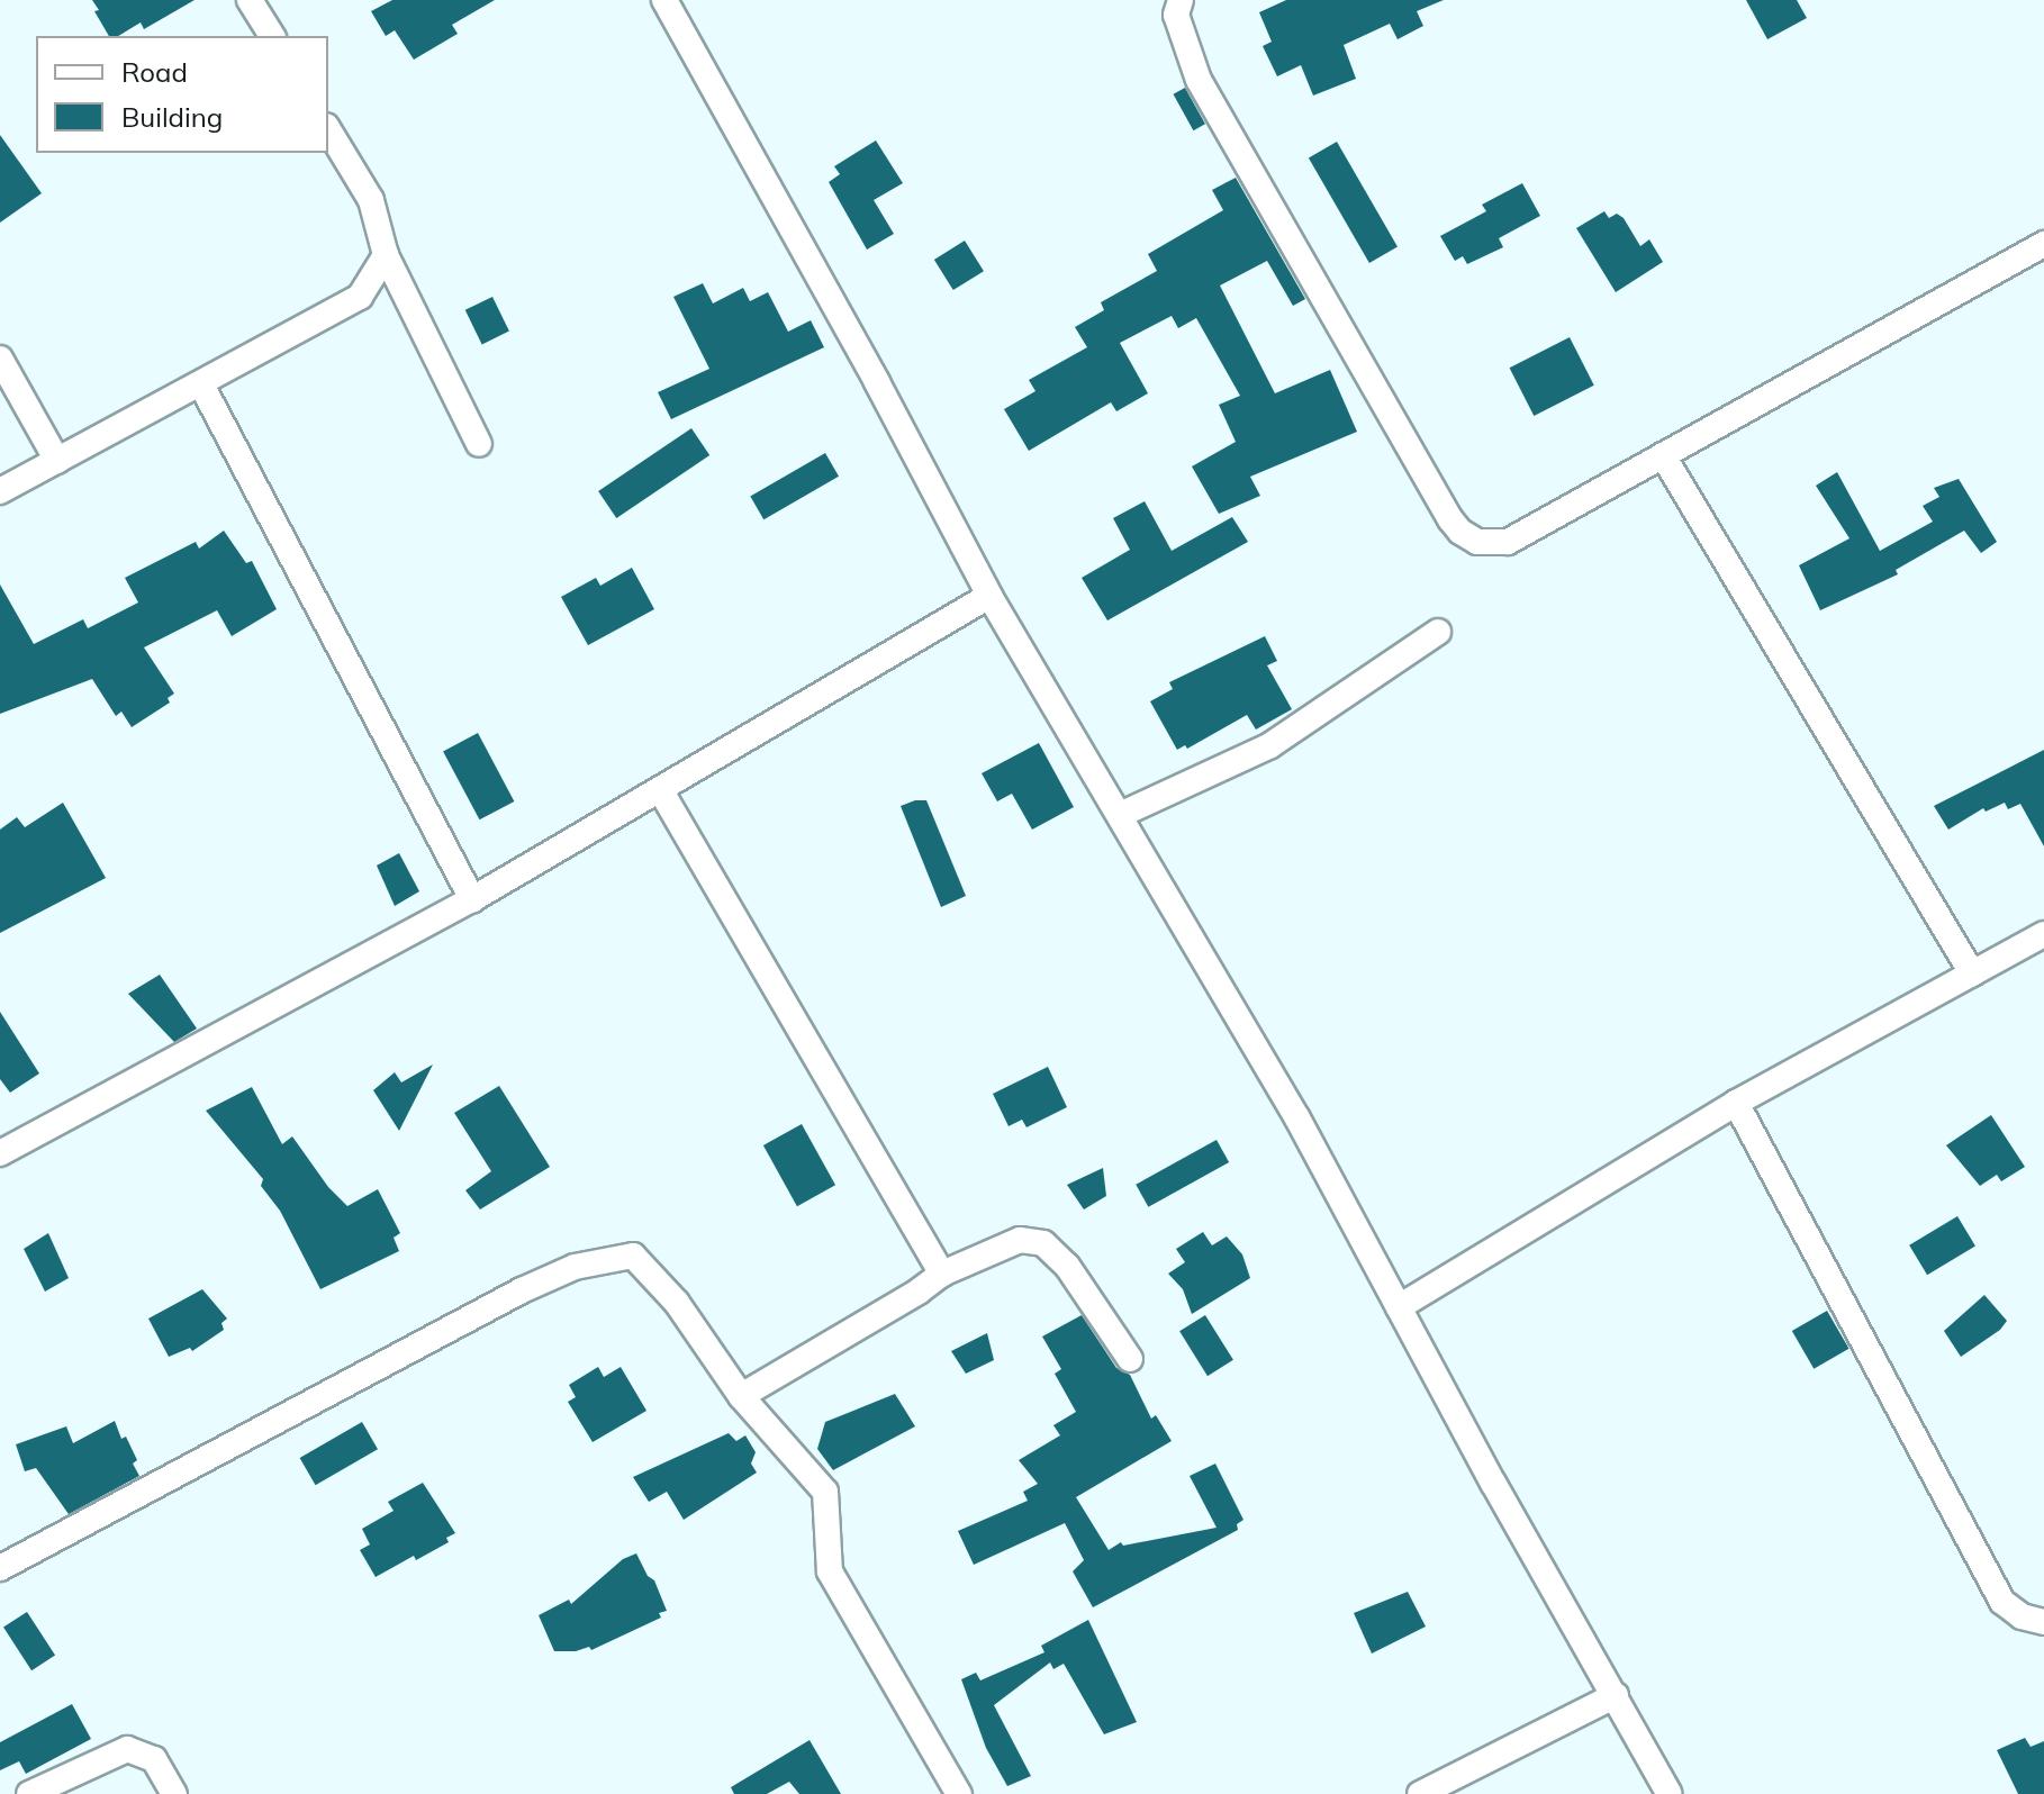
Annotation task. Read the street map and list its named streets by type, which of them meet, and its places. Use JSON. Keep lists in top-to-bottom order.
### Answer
{
  "legend": ["Road", "Building"]
}
